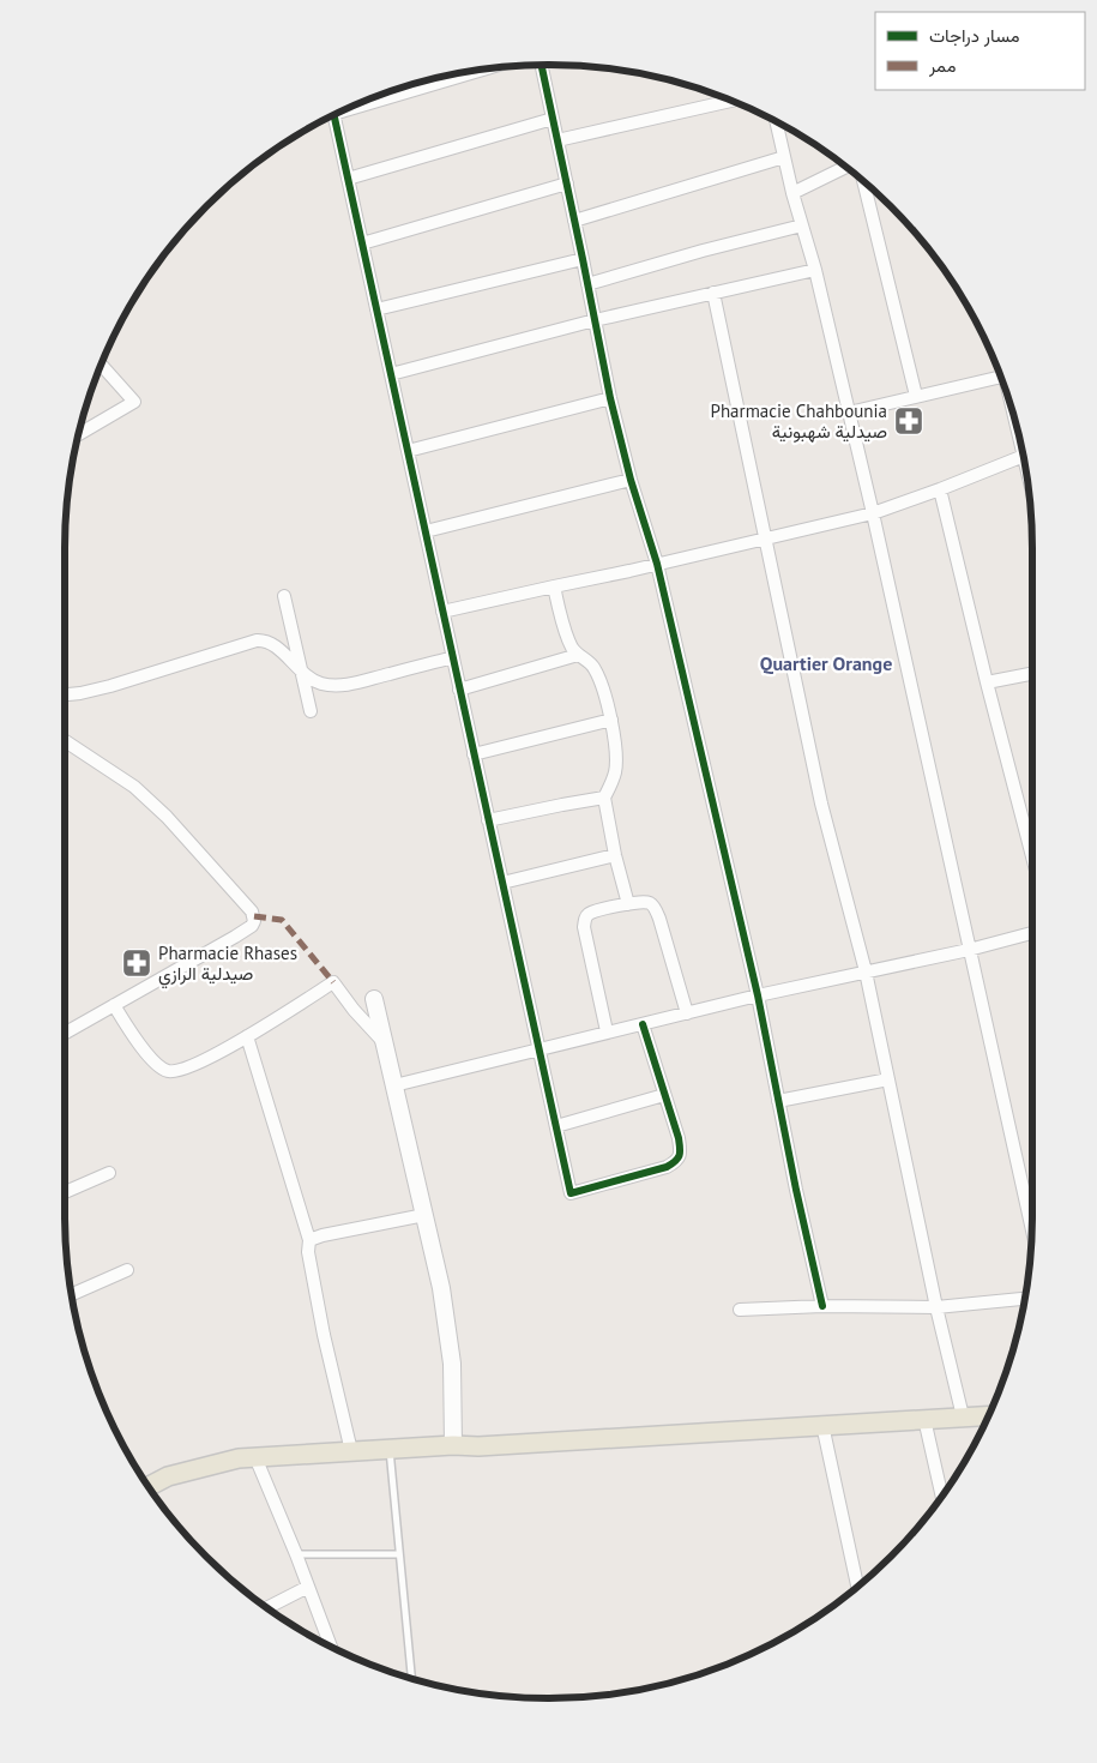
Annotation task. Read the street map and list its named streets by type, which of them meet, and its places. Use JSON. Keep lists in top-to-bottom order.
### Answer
{
  "districts": ["Quartier Orange"],
  "places": {
    "pharmacy": ["Pharmacie Chahbounia صيدلية شهبونية", "Pharmacie Rhases صيدلية الرازي"]
  },
  "legend": ["مسار دراجات", "ممر"]
}
